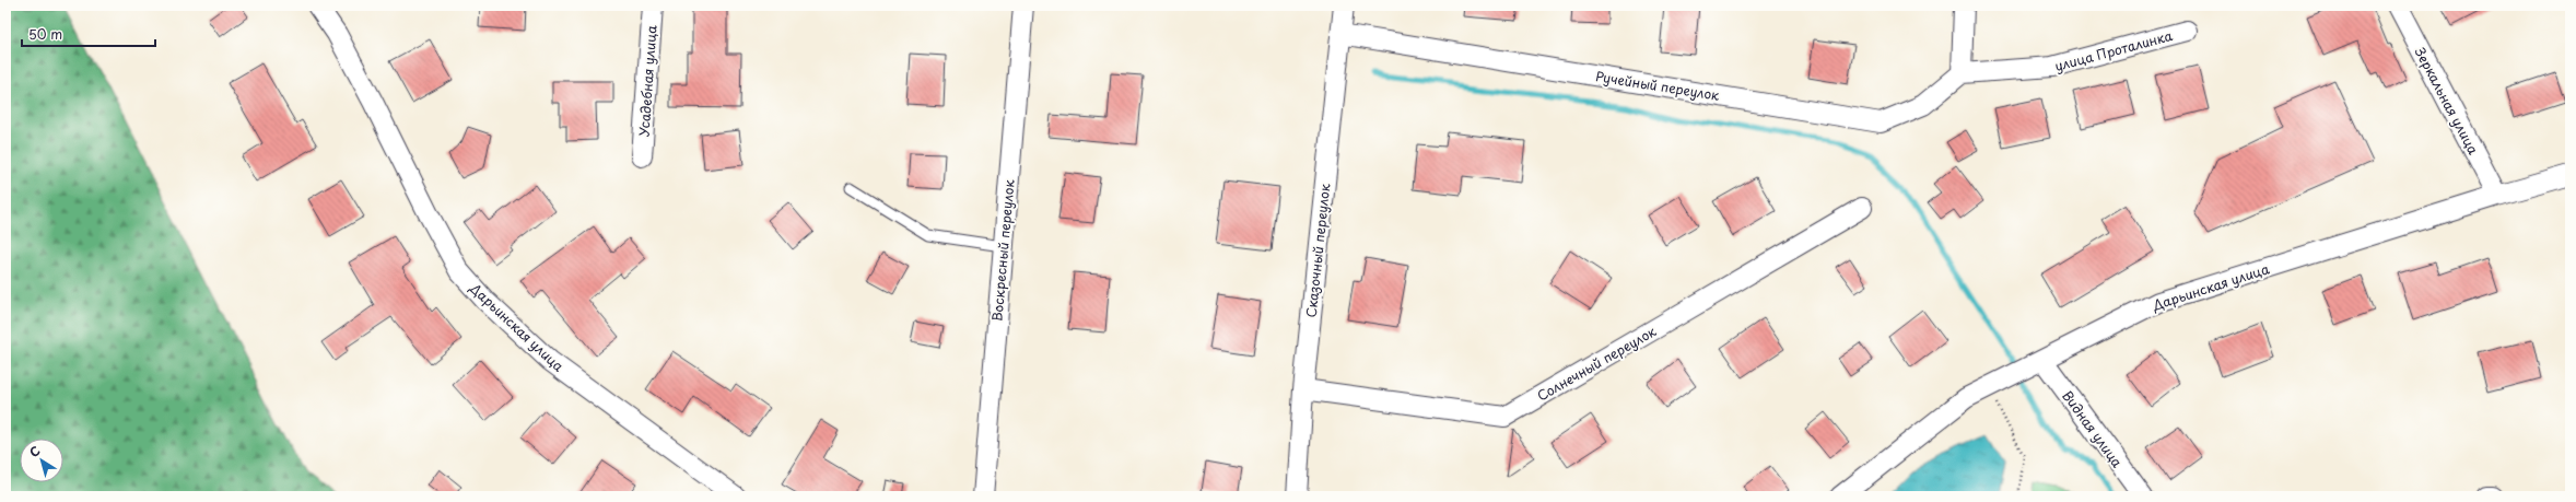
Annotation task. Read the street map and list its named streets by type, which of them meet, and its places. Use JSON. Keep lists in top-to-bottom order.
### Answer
{
  "streets": {
    "street": [
      "улица Проталинка",
      "Усадебная улица",
      "Ручейный переулок",
      "Зеркальная улица",
      "Воскресный переулок",
      "Сказочный переулок",
      "Дарьинская улица",
      "Солнечный переулок",
      "Видная улица"
    ]
  },
  "crossings": [
    ["улица Проталинка", "Ручейный переулок"],
    ["Ручейный переулок", "Сказочный переулок"],
    ["Зеркальная улица", "Дарьинская улица"],
    ["Сказочный переулок", "Солнечный переулок"],
    ["Дарьинская улица", "Видная улица"]
  ],
  "scale_bar": "50 m",
  "north": "top left"
}
